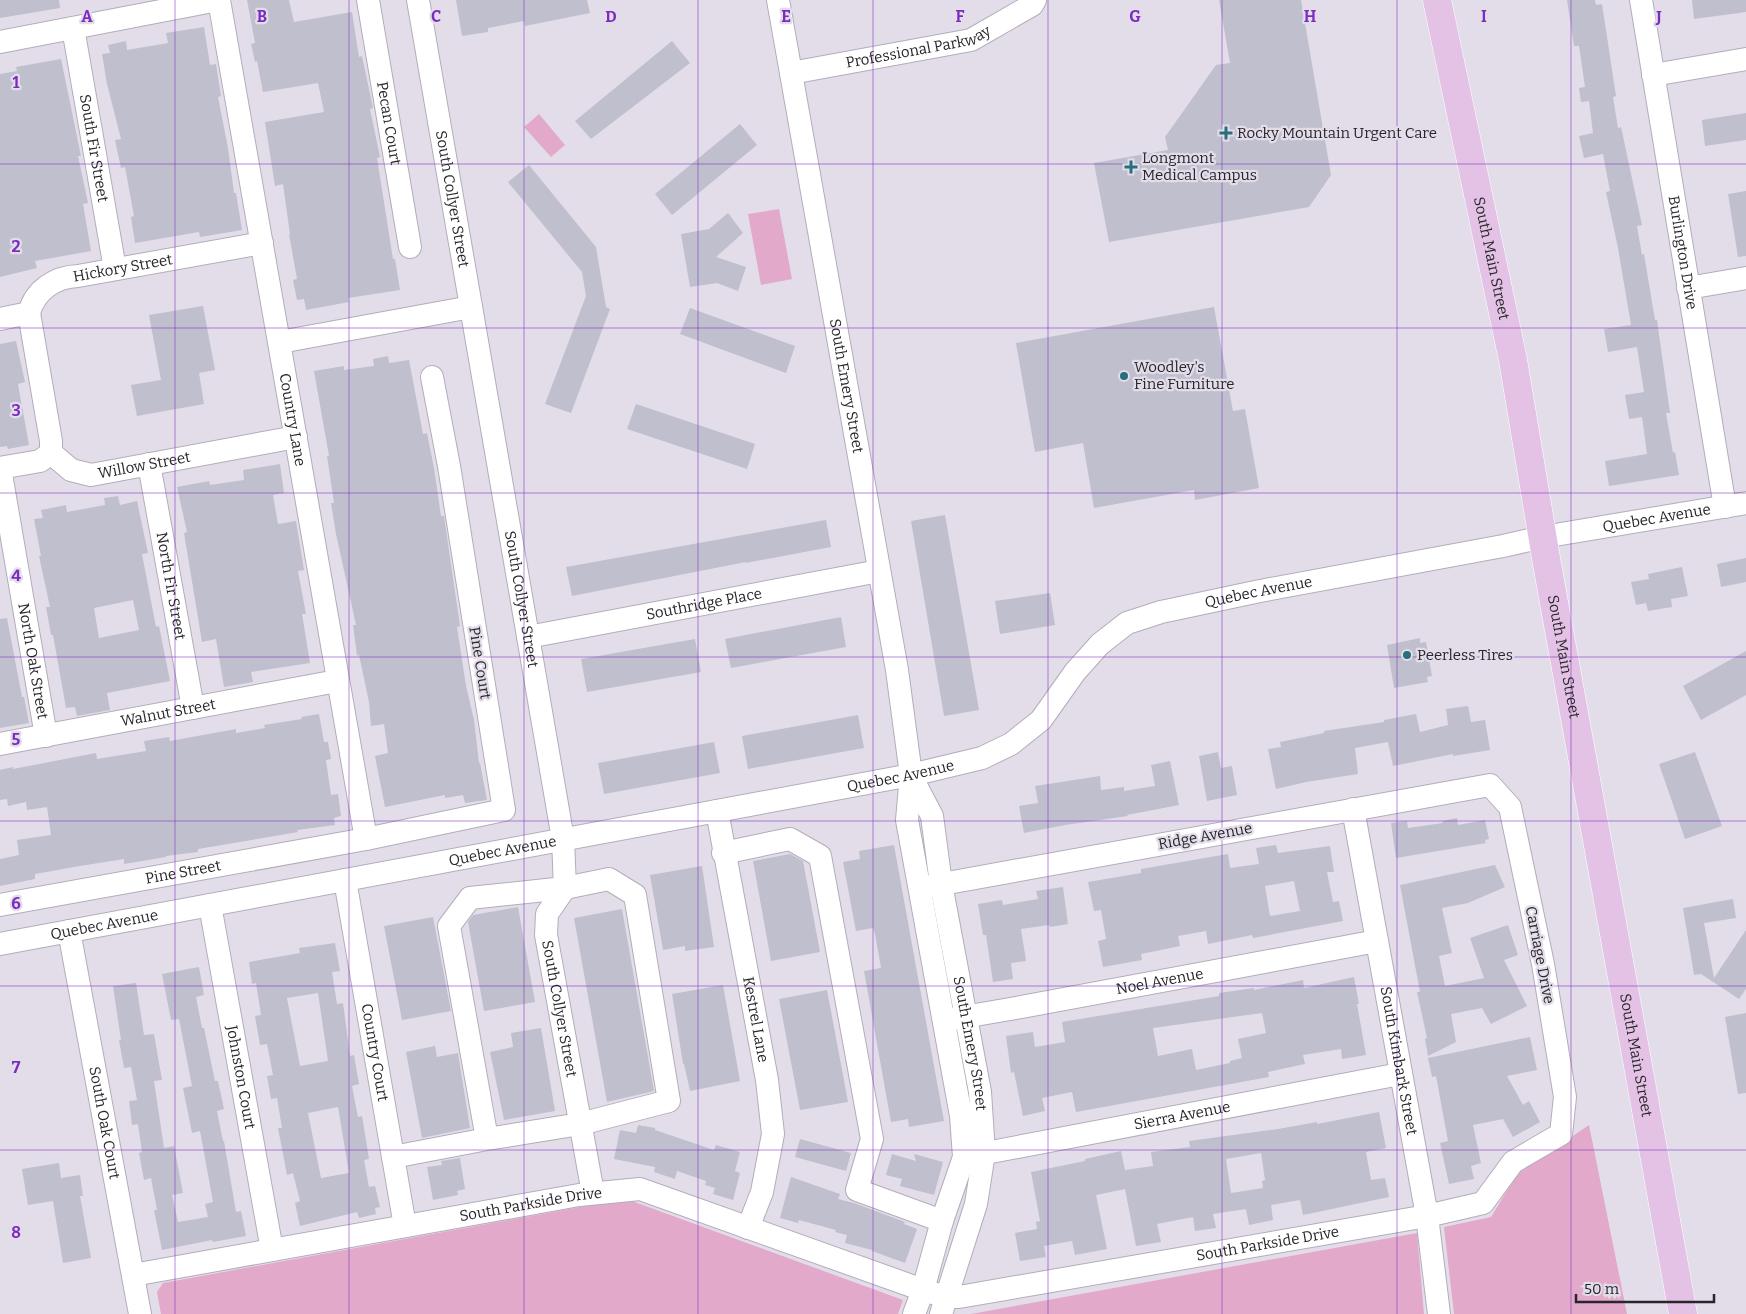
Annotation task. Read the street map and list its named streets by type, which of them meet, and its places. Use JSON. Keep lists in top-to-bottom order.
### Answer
{
  "streets": {
    "main road": ["South Main Street"],
    "street": [
      "Professional Parkway",
      "Pecan Court",
      "South Fir Street",
      "South Collyer Street",
      "Burlington Drive",
      "Hickory Street",
      "South Emery Street",
      "Country Lane",
      "Willow Street",
      "Quebec Avenue",
      "North Fir Street",
      "Southridge Place",
      "North Oak Street",
      "Pine Court",
      "Walnut Street",
      "Ridge Avenue",
      "Pine Street",
      "Carriage Drive",
      "Noel Avenue",
      "Kestrel Lane",
      "Country Court",
      "South Kimbark Street",
      "Johnston Court",
      "Sierra Avenue",
      "South Oak Court",
      "South Parkside Drive"
    ]
  },
  "crossings": [
    ["Professional Parkway", "South Emery Street"],
    ["South Fir Street", "Hickory Street"],
    ["South Collyer Street", "Quebec Avenue"],
    ["South Collyer Street", "Southridge Place"],
    ["South Collyer Street", "South Parkside Drive"],
    ["Burlington Drive", "Quebec Avenue"],
    ["South Main Street", "Quebec Avenue"],
    ["Hickory Street", "Country Lane"],
    ["South Emery Street", "Quebec Avenue"],
    ["South Emery Street", "Southridge Place"],
    ["South Emery Street", "Ridge Avenue"],
    ["South Emery Street", "Noel Avenue"],
    ["South Emery Street", "Sierra Avenue"],
    ["South Emery Street", "South Parkside Drive"],
    ["Country Lane", "Willow Street"],
    ["Country Lane", "Pine Court"],
    ["Country Lane", "Walnut Street"],
    ["Country Lane", "Pine Street"],
    ["Willow Street", "North Fir Street"],
    ["Quebec Avenue", "Kestrel Lane"],
    ["Quebec Avenue", "Country Court"],
    ["Quebec Avenue", "Johnston Court"],
    ["Quebec Avenue", "South Oak Court"],
    ["North Fir Street", "Walnut Street"],
    ["North Oak Street", "Walnut Street"],
    ["Pine Court", "Pine Street"],
    ["Ridge Avenue", "Carriage Drive"],
    ["Ridge Avenue", "South Kimbark Street"],
    ["Carriage Drive", "South Parkside Drive"],
    ["Noel Avenue", "South Kimbark Street"],
    ["Kestrel Lane", "South Parkside Drive"],
    ["Country Court", "South Parkside Drive"],
    ["South Kimbark Street", "Sierra Avenue"],
    ["South Kimbark Street", "South Parkside Drive"],
    ["Johnston Court", "South Parkside Drive"],
    ["South Oak Court", "South Parkside Drive"]
  ],
  "places": {
    "health": ["Rocky Mountain Urgent Care", "Longmont Medical Campus"],
    "other": ["Woodley's Fine Furniture", "Peerless Tires"]
  },
  "scale_bar": "50 m",
  "grid": {
    "columns": [
      "A",
      "B",
      "C",
      "D",
      "E",
      "F",
      "G",
      "H",
      "I",
      "J"
    ],
    "rows": [
      "1",
      "2",
      "3",
      "4",
      "5",
      "6",
      "7",
      "8"
    ]
  }
}
